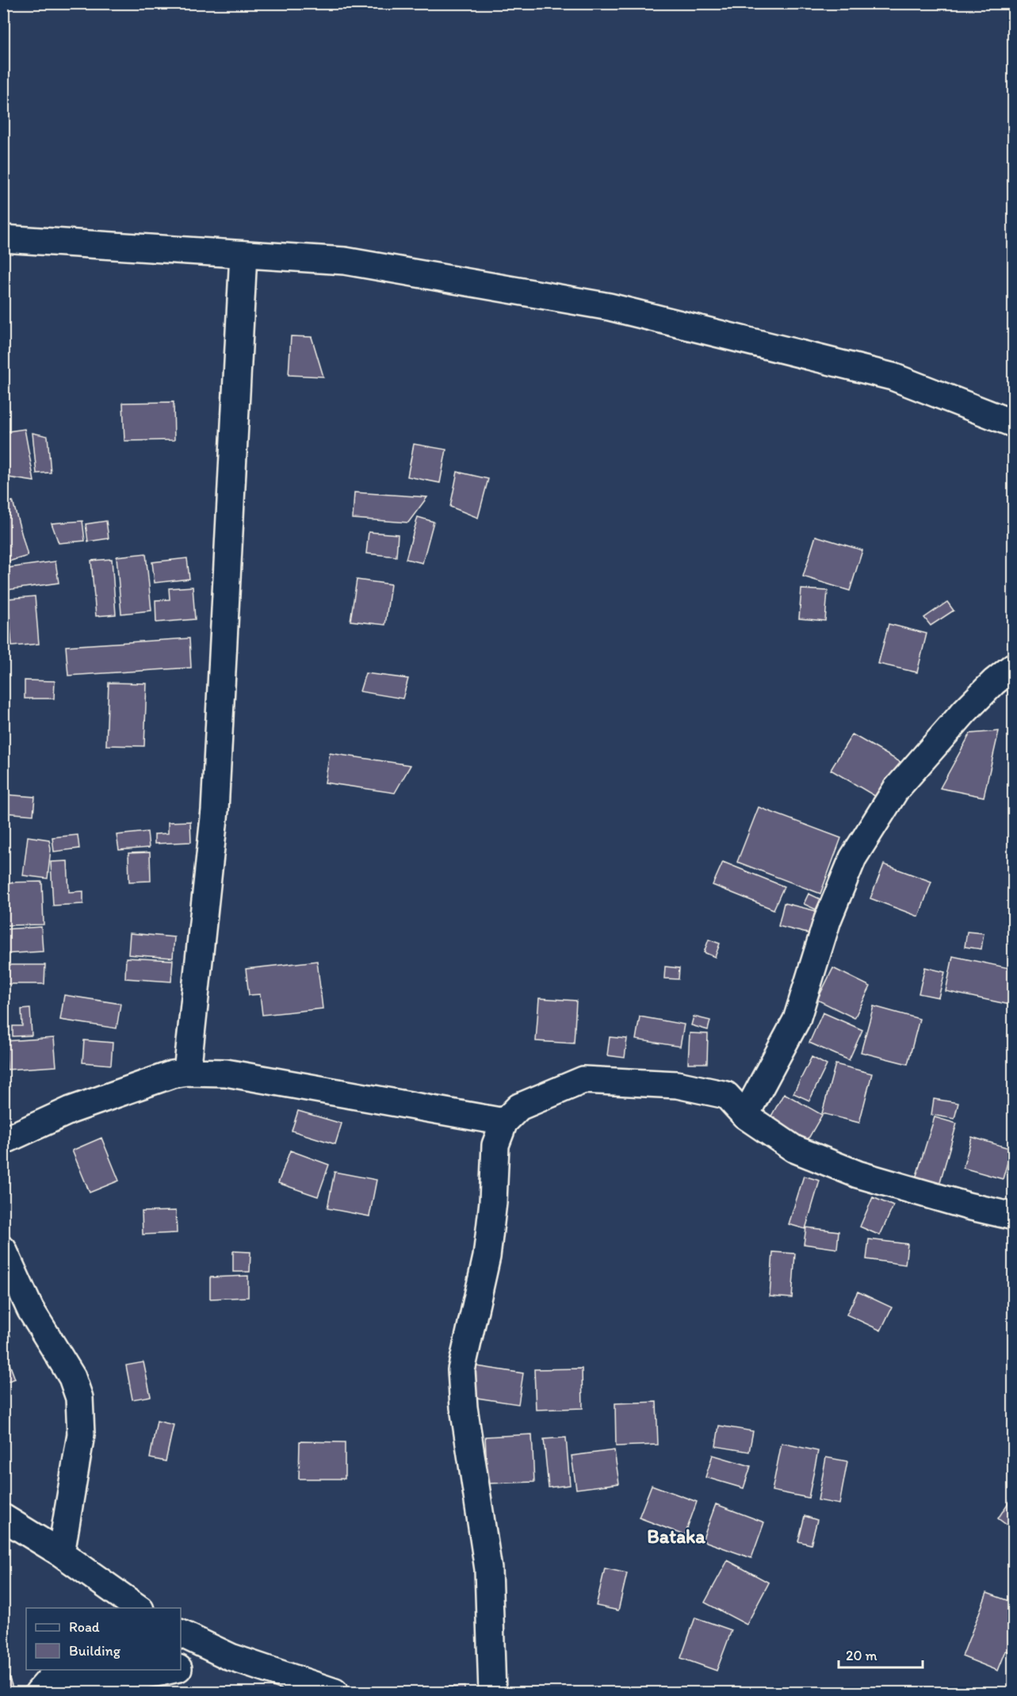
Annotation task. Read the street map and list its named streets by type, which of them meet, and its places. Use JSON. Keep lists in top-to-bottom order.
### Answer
{
  "districts": ["Bataka"],
  "legend": ["Road", "Building"],
  "scale_bar": "20 m"
}
